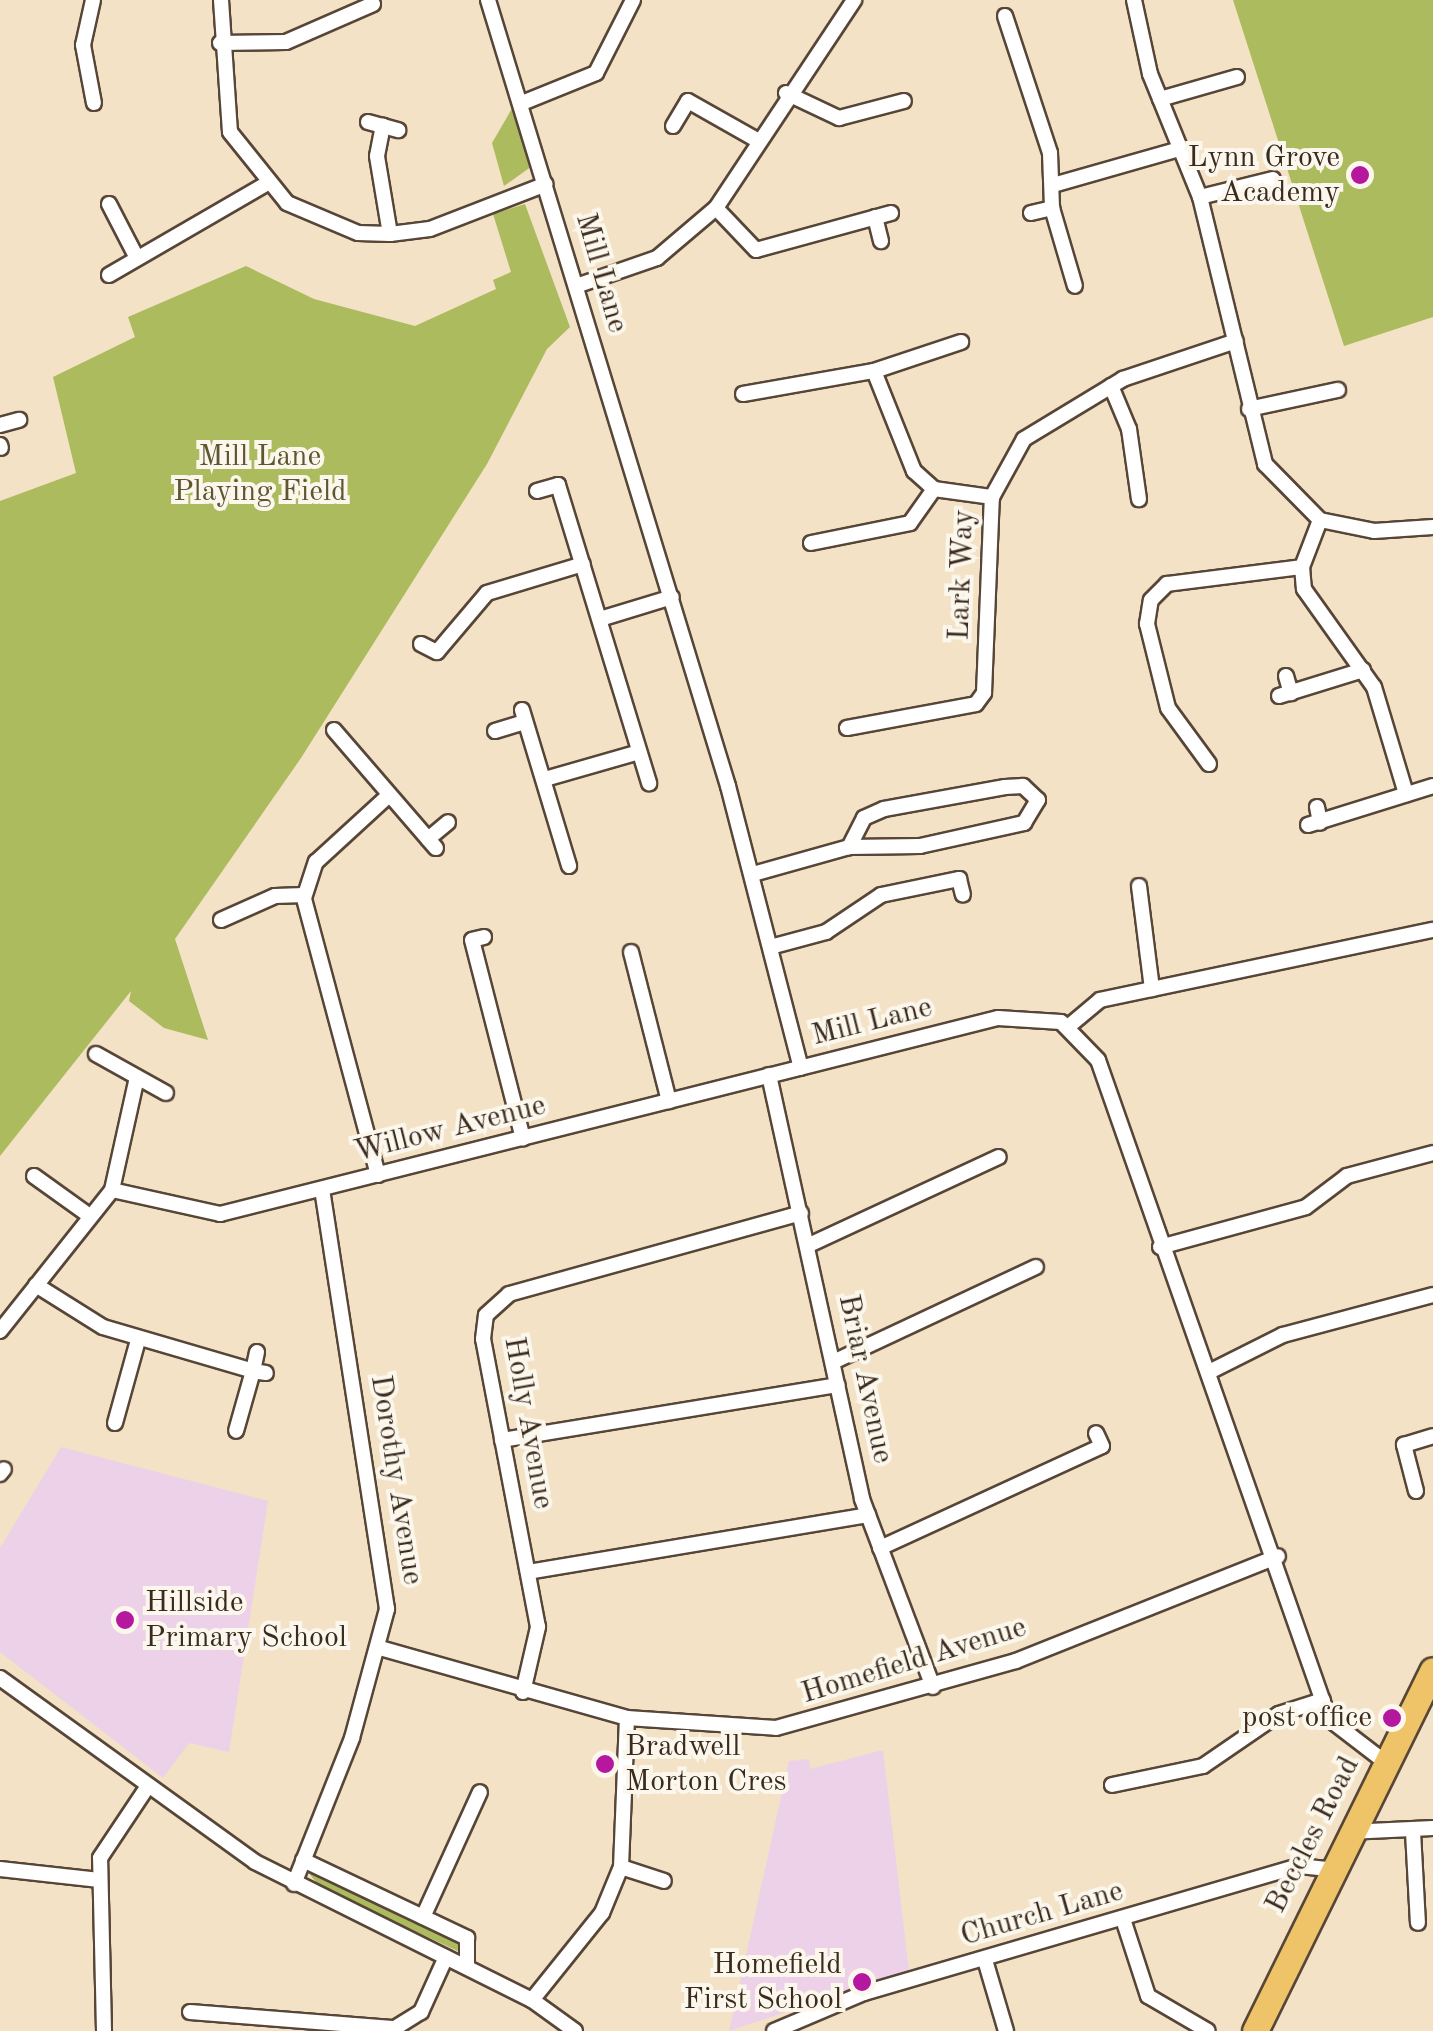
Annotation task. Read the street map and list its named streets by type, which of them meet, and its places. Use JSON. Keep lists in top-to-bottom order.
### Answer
{
  "streets": {
    "highway": ["Beccles Road"],
    "street": [
      "Mill Lane",
      "Lark Way",
      "Willow Avenue",
      "Briar Avenue",
      "Holly Avenue",
      "Dorothy Avenue",
      "Homefield Avenue",
      "Church Lane"
    ]
  },
  "crossings": [
    ["Mill Lane", "Willow Avenue"],
    ["Willow Avenue", "Briar Avenue"],
    ["Willow Avenue", "Dorothy Avenue"],
    ["Briar Avenue", "Holly Avenue"],
    ["Briar Avenue", "Homefield Avenue"],
    ["Holly Avenue", "Homefield Avenue"],
    ["Dorothy Avenue", "Homefield Avenue"],
    ["Beccles Road", "Church Lane"]
  ],
  "parks": ["Mill Lane Playing Field"],
  "places": [
    "Lynn Grove Academy",
    "Hillside Primary School",
    "post office",
    "Bradwell Morton Cres",
    "Homefield First School"
  ]
}
